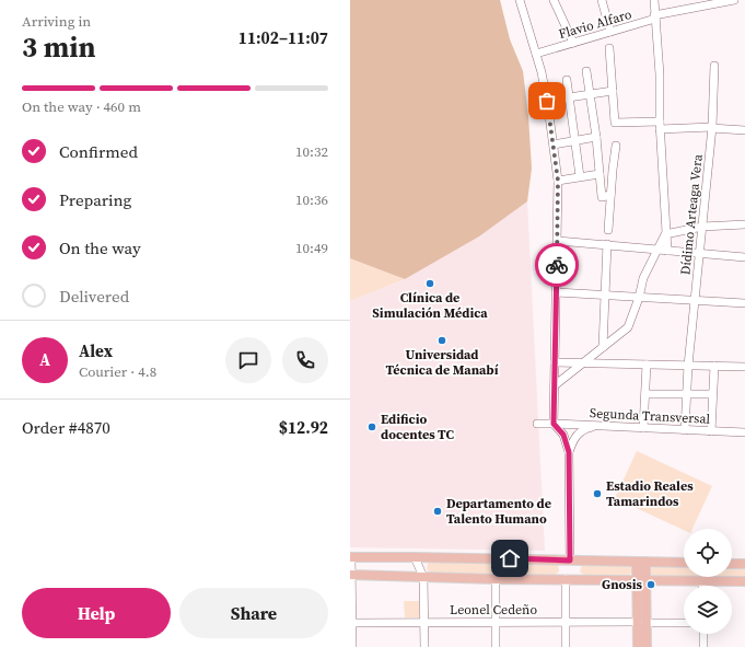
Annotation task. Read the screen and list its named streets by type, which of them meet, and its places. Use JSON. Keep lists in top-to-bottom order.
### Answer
{
  "streets": {
    "street": [
      "Flavio Alfaro",
      "Dídimo Arteaga Vera",
      "Segunda Transversal",
      "Leonel Cedeño"
    ]
  },
  "crossings": [
    ["Dídimo Arteaga Vera", "Segunda Transversal"]
  ],
  "places": [
    "Clínica de Simulación Médica",
    "Universidad Técnica de Manabí",
    "Edificio docentes TC",
    "Estadio Reales Tamarindos",
    "Departamento de Talento Humano",
    "Gnosis"
  ],
  "page": {
    "heading": ["3 min", "Arriving in", "11:02–11:07"],
    "panel": [
      "Alex",
      "Courier · 4.8",
      "Order #4870",
      "$12.92"
    ],
    "bar": "On the way · 460 m",
    "list": [
      ["Confirmed", "10:32"],
      ["Preparing", "10:36"],
      ["On the way", "10:49"],
      "Delivered"
    ],
    "round": "A",
    "buttons": ["Help", "Share"]
  }
}
